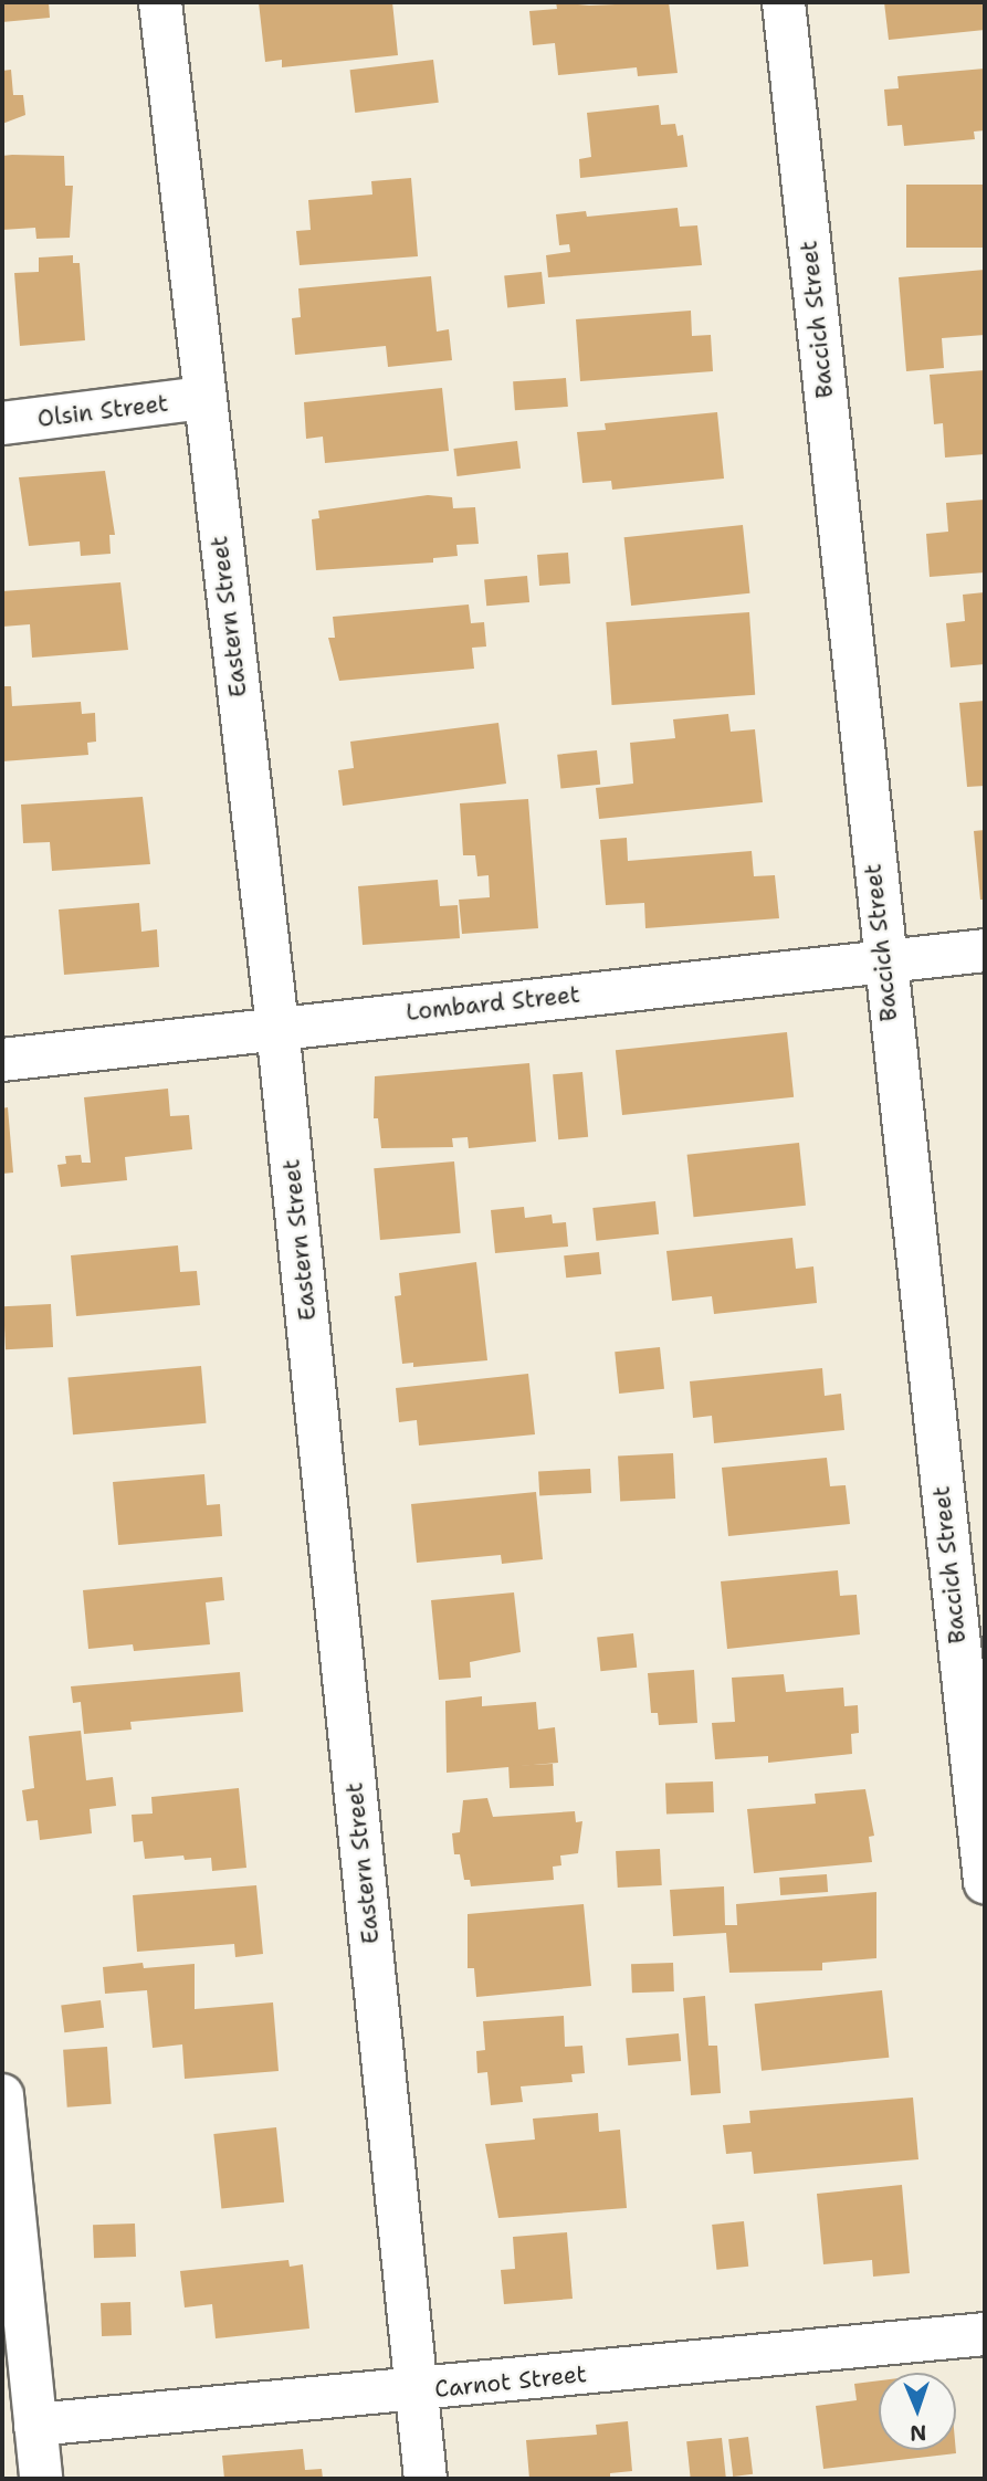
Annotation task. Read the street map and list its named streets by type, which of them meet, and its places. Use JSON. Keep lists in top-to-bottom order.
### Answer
{
  "streets": {
    "street": [
      "Baccich Street",
      "Olsin Street",
      "Eastern Street",
      "Lombard Street",
      "Carnot Street"
    ]
  },
  "crossings": [
    ["Baccich Street", "Lombard Street"],
    ["Olsin Street", "Eastern Street"],
    ["Eastern Street", "Lombard Street"],
    ["Eastern Street", "Carnot Street"]
  ],
  "north": "bottom"
}
